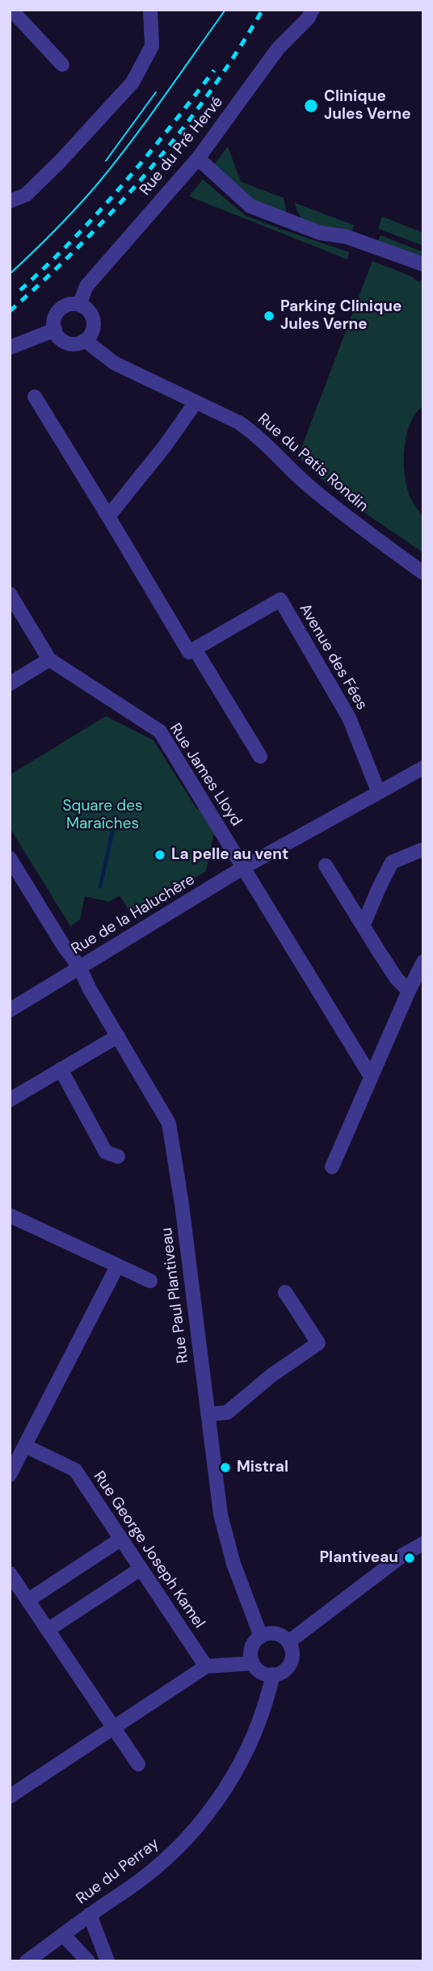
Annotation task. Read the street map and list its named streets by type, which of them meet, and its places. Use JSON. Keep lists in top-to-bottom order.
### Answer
{
  "streets": {
    "street": [
      "Rue du Pré Hervé",
      "Rue du Patis Rondin",
      "Avenue des Fées",
      "Rue James Lloyd",
      "Rue de la Haluchère",
      "Rue Paul Plantiveau",
      "Rue George Joseph Kamel",
      "Rue du Perray"
    ]
  },
  "crossings": [
    ["Rue du Pré Hervé", "Rue du Patis Rondin"],
    ["Avenue des Fées", "Rue de la Haluchère"],
    ["Rue James Lloyd", "Rue de la Haluchère"],
    ["Rue de la Haluchère", "Rue Paul Plantiveau"],
    ["Rue Paul Plantiveau", "Rue du Perray"]
  ],
  "parks": ["Square des Maraîches"],
  "places": [
    "Clinique Jules Verne",
    "Parking Clinique Jules Verne",
    "La pelle au vent",
    "Mistral",
    "Plantiveau"
  ]
}
